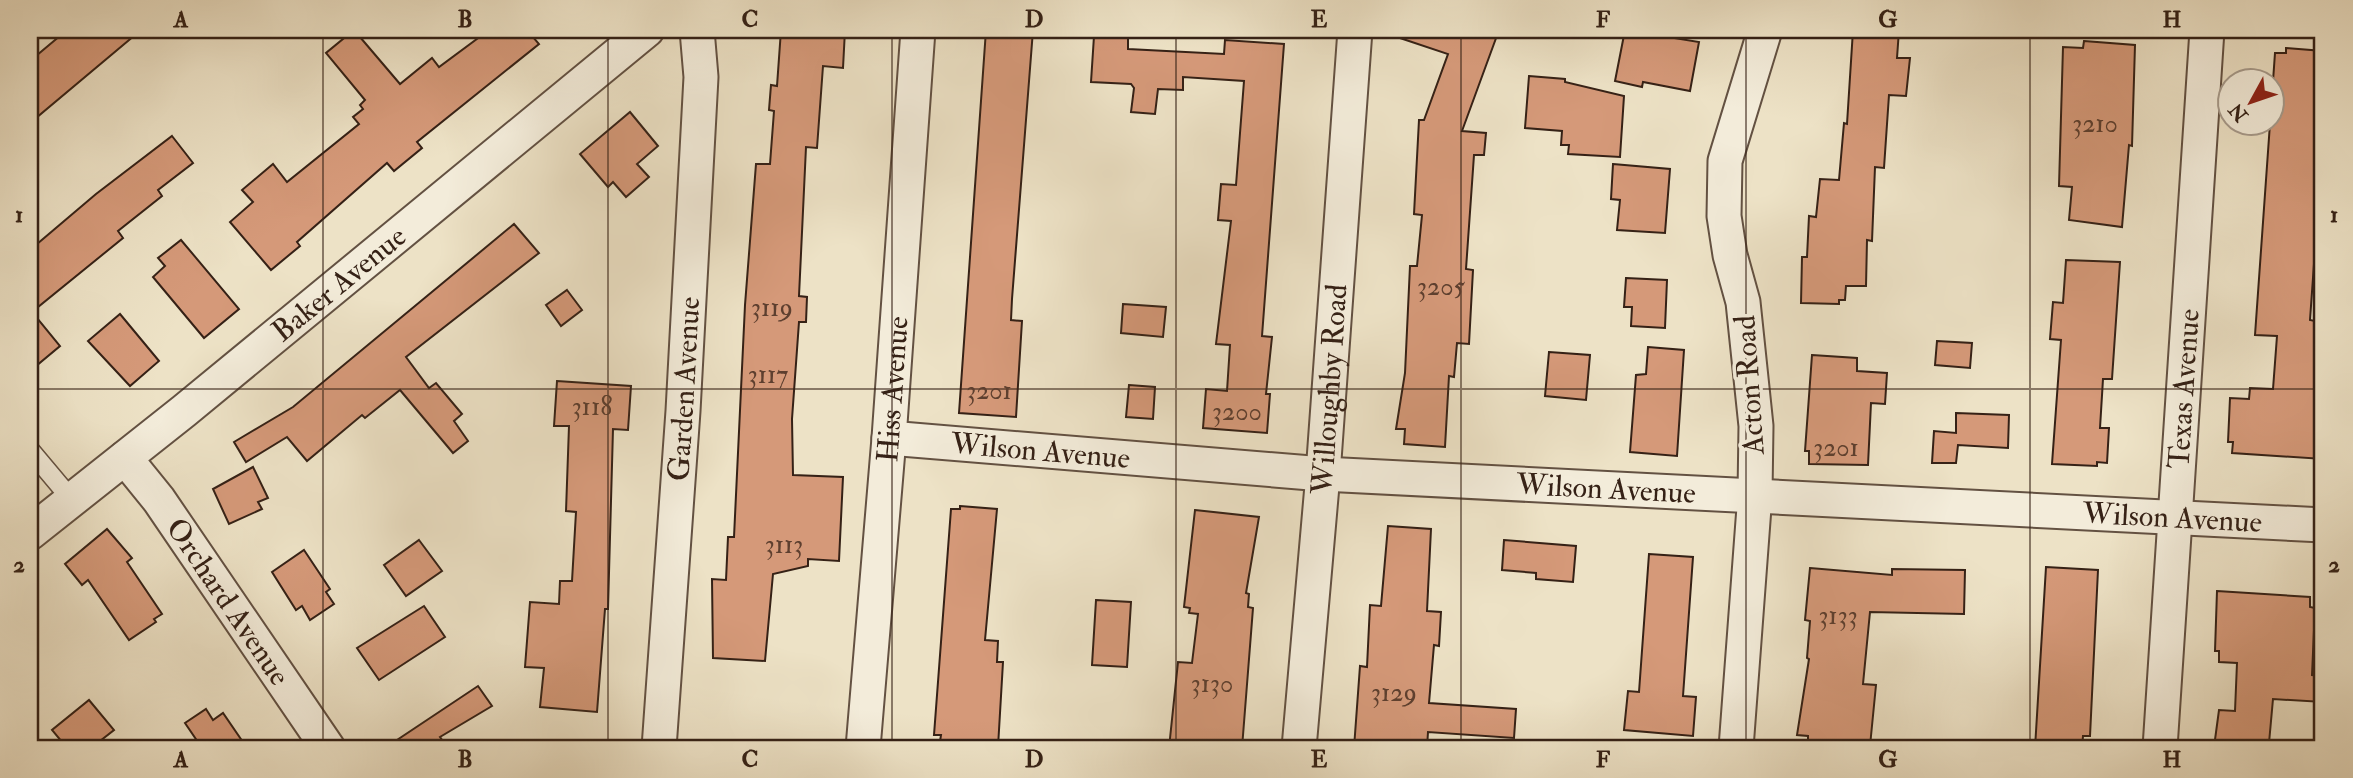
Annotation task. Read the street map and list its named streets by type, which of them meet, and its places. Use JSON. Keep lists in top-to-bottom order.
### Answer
{
  "streets": {
    "street": [
      "Baker Avenue",
      "Acton Road",
      "Garden Avenue",
      "Hiss Avenue",
      "Willoughby Road",
      "Texas Avenue",
      "Wilson Avenue",
      "Orchard Avenue"
    ]
  },
  "crossings": [
    ["Baker Avenue", "Orchard Avenue"],
    ["Acton Road", "Wilson Avenue"],
    ["Hiss Avenue", "Wilson Avenue"],
    ["Willoughby Road", "Wilson Avenue"],
    ["Texas Avenue", "Wilson Avenue"]
  ],
  "house_numbers": [
    "3210",
    "3205",
    "3119",
    "3117",
    "3201",
    "3118",
    "3200",
    "3201",
    "3113",
    "3133",
    "3130",
    "3129"
  ],
  "north": "bottom left",
  "grid": {
    "columns": [
      "A",
      "B",
      "C",
      "D",
      "E",
      "F",
      "G",
      "H"
    ],
    "rows": ["1", "2"]
  }
}
